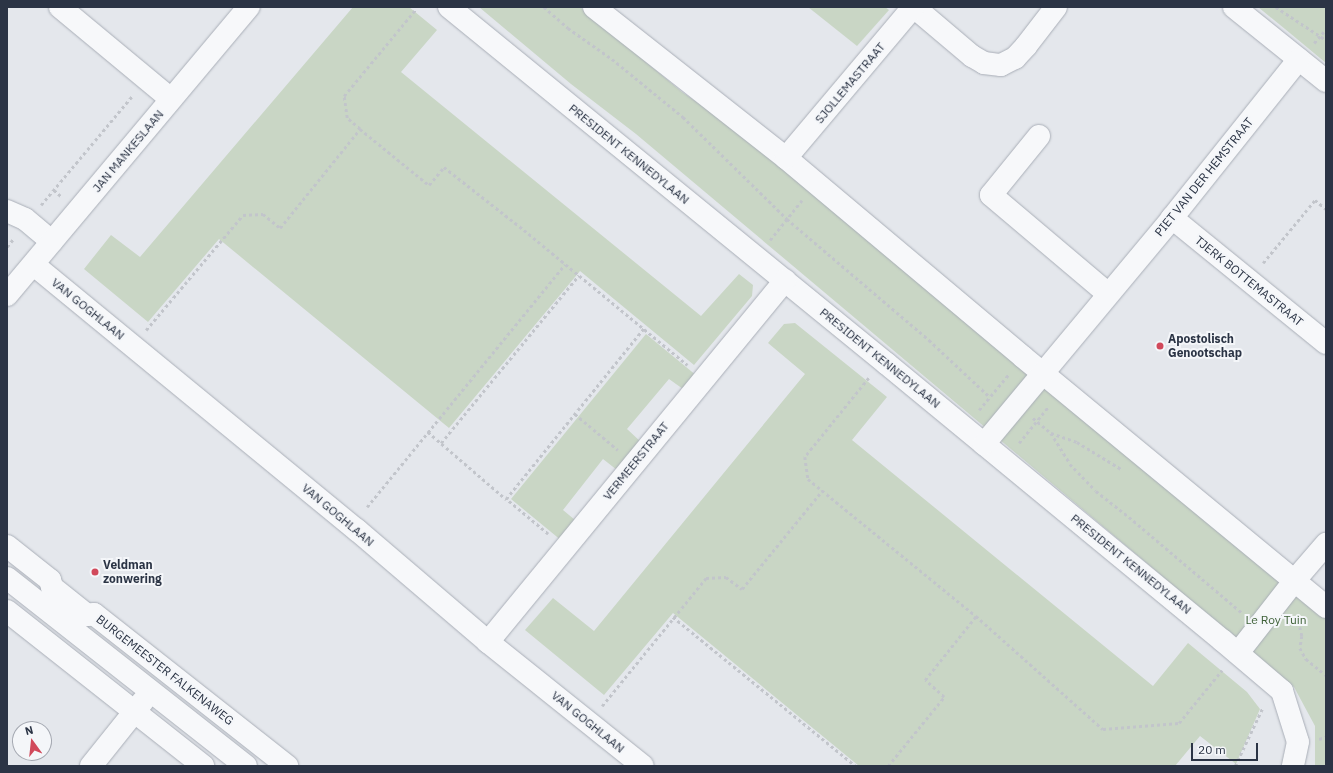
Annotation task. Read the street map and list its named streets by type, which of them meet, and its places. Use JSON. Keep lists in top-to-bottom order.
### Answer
{
  "streets": {
    "street": [
      "SJOLLEMASTRAAT",
      "JAN MANKESLAAN",
      "PRESIDENT KENNEDYLAAN",
      "PIET VAN DER HEMSTRAAT",
      "TJERK BOTTEMASTRAAT",
      "VAN GOGHLAAN",
      "VERMEERSTRAAT",
      "BURGEMEESTER FALKENAWEG"
    ]
  },
  "crossings": [
    ["JAN MANKESLAAN", "VAN GOGHLAAN"],
    ["PRESIDENT KENNEDYLAAN", "PIET VAN DER HEMSTRAAT"],
    ["PRESIDENT KENNEDYLAAN", "VERMEERSTRAAT"],
    ["PIET VAN DER HEMSTRAAT", "TJERK BOTTEMASTRAAT"],
    ["VAN GOGHLAAN", "VERMEERSTRAAT"]
  ],
  "parks": ["Le Roy Tuin"],
  "places": ["Apostolisch Genootschap", "Veldman zonwering"],
  "scale_bar": "20 m",
  "north": "top"
}
